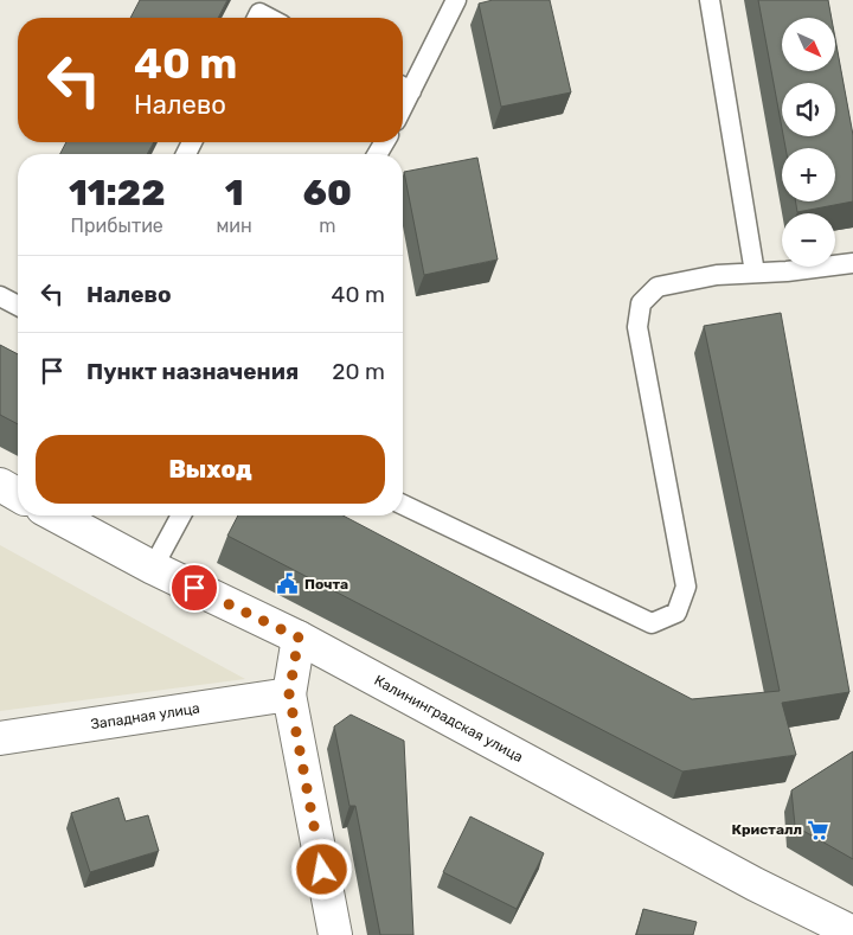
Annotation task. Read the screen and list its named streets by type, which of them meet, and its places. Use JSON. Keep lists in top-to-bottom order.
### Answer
{
  "streets": {
    "street": ["Западная улица", "Калининградская улица"]
  },
  "places": {
    "public building": ["Почта"],
    "supermarket": ["Кристалл"]
  },
  "north": "bottom right",
  "page": {
    "map_buttons": ["+", "−"],
    "turn": ["40 m", "Налево"],
    "eta": [
      "11:22",
      "Прибытие",
      "1",
      "мин",
      "60",
      "m"
    ],
    "list": [
      {
        "name": "Налево",
        "value": "40 m"
      },
      {
        "name": "Пункт назначения",
        "value": "20 m"
      }
    ],
    "buttons": "Выход"
  }
}
